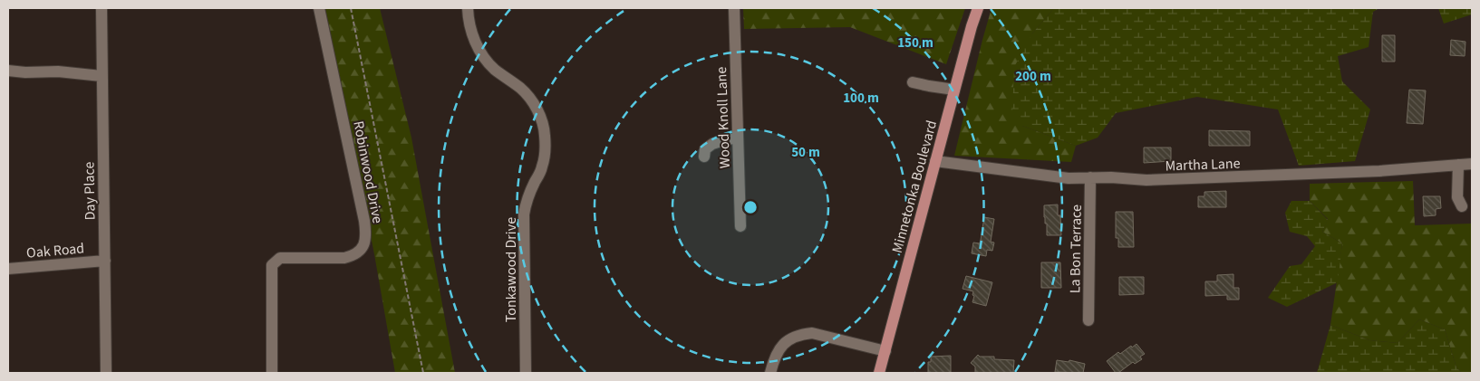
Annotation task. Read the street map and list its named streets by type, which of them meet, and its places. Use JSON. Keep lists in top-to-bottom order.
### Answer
{
  "streets": {
    "main road": ["Minnetonka Boulevard"],
    "street": [
      "Wood Knoll Lane",
      "Martha Lane",
      "Robinwood Drive",
      "Day Place",
      "La Bon Terrace",
      "Oak Road",
      "Tonkawood Drive"
    ]
  },
  "crossings": [
    ["Martha Lane", "Minnetonka Boulevard"],
    ["Martha Lane", "La Bon Terrace"],
    ["Day Place", "Oak Road"]
  ],
  "rings": [
    "150 m",
    "200 m",
    "100 m",
    "50 m"
  ]
}
